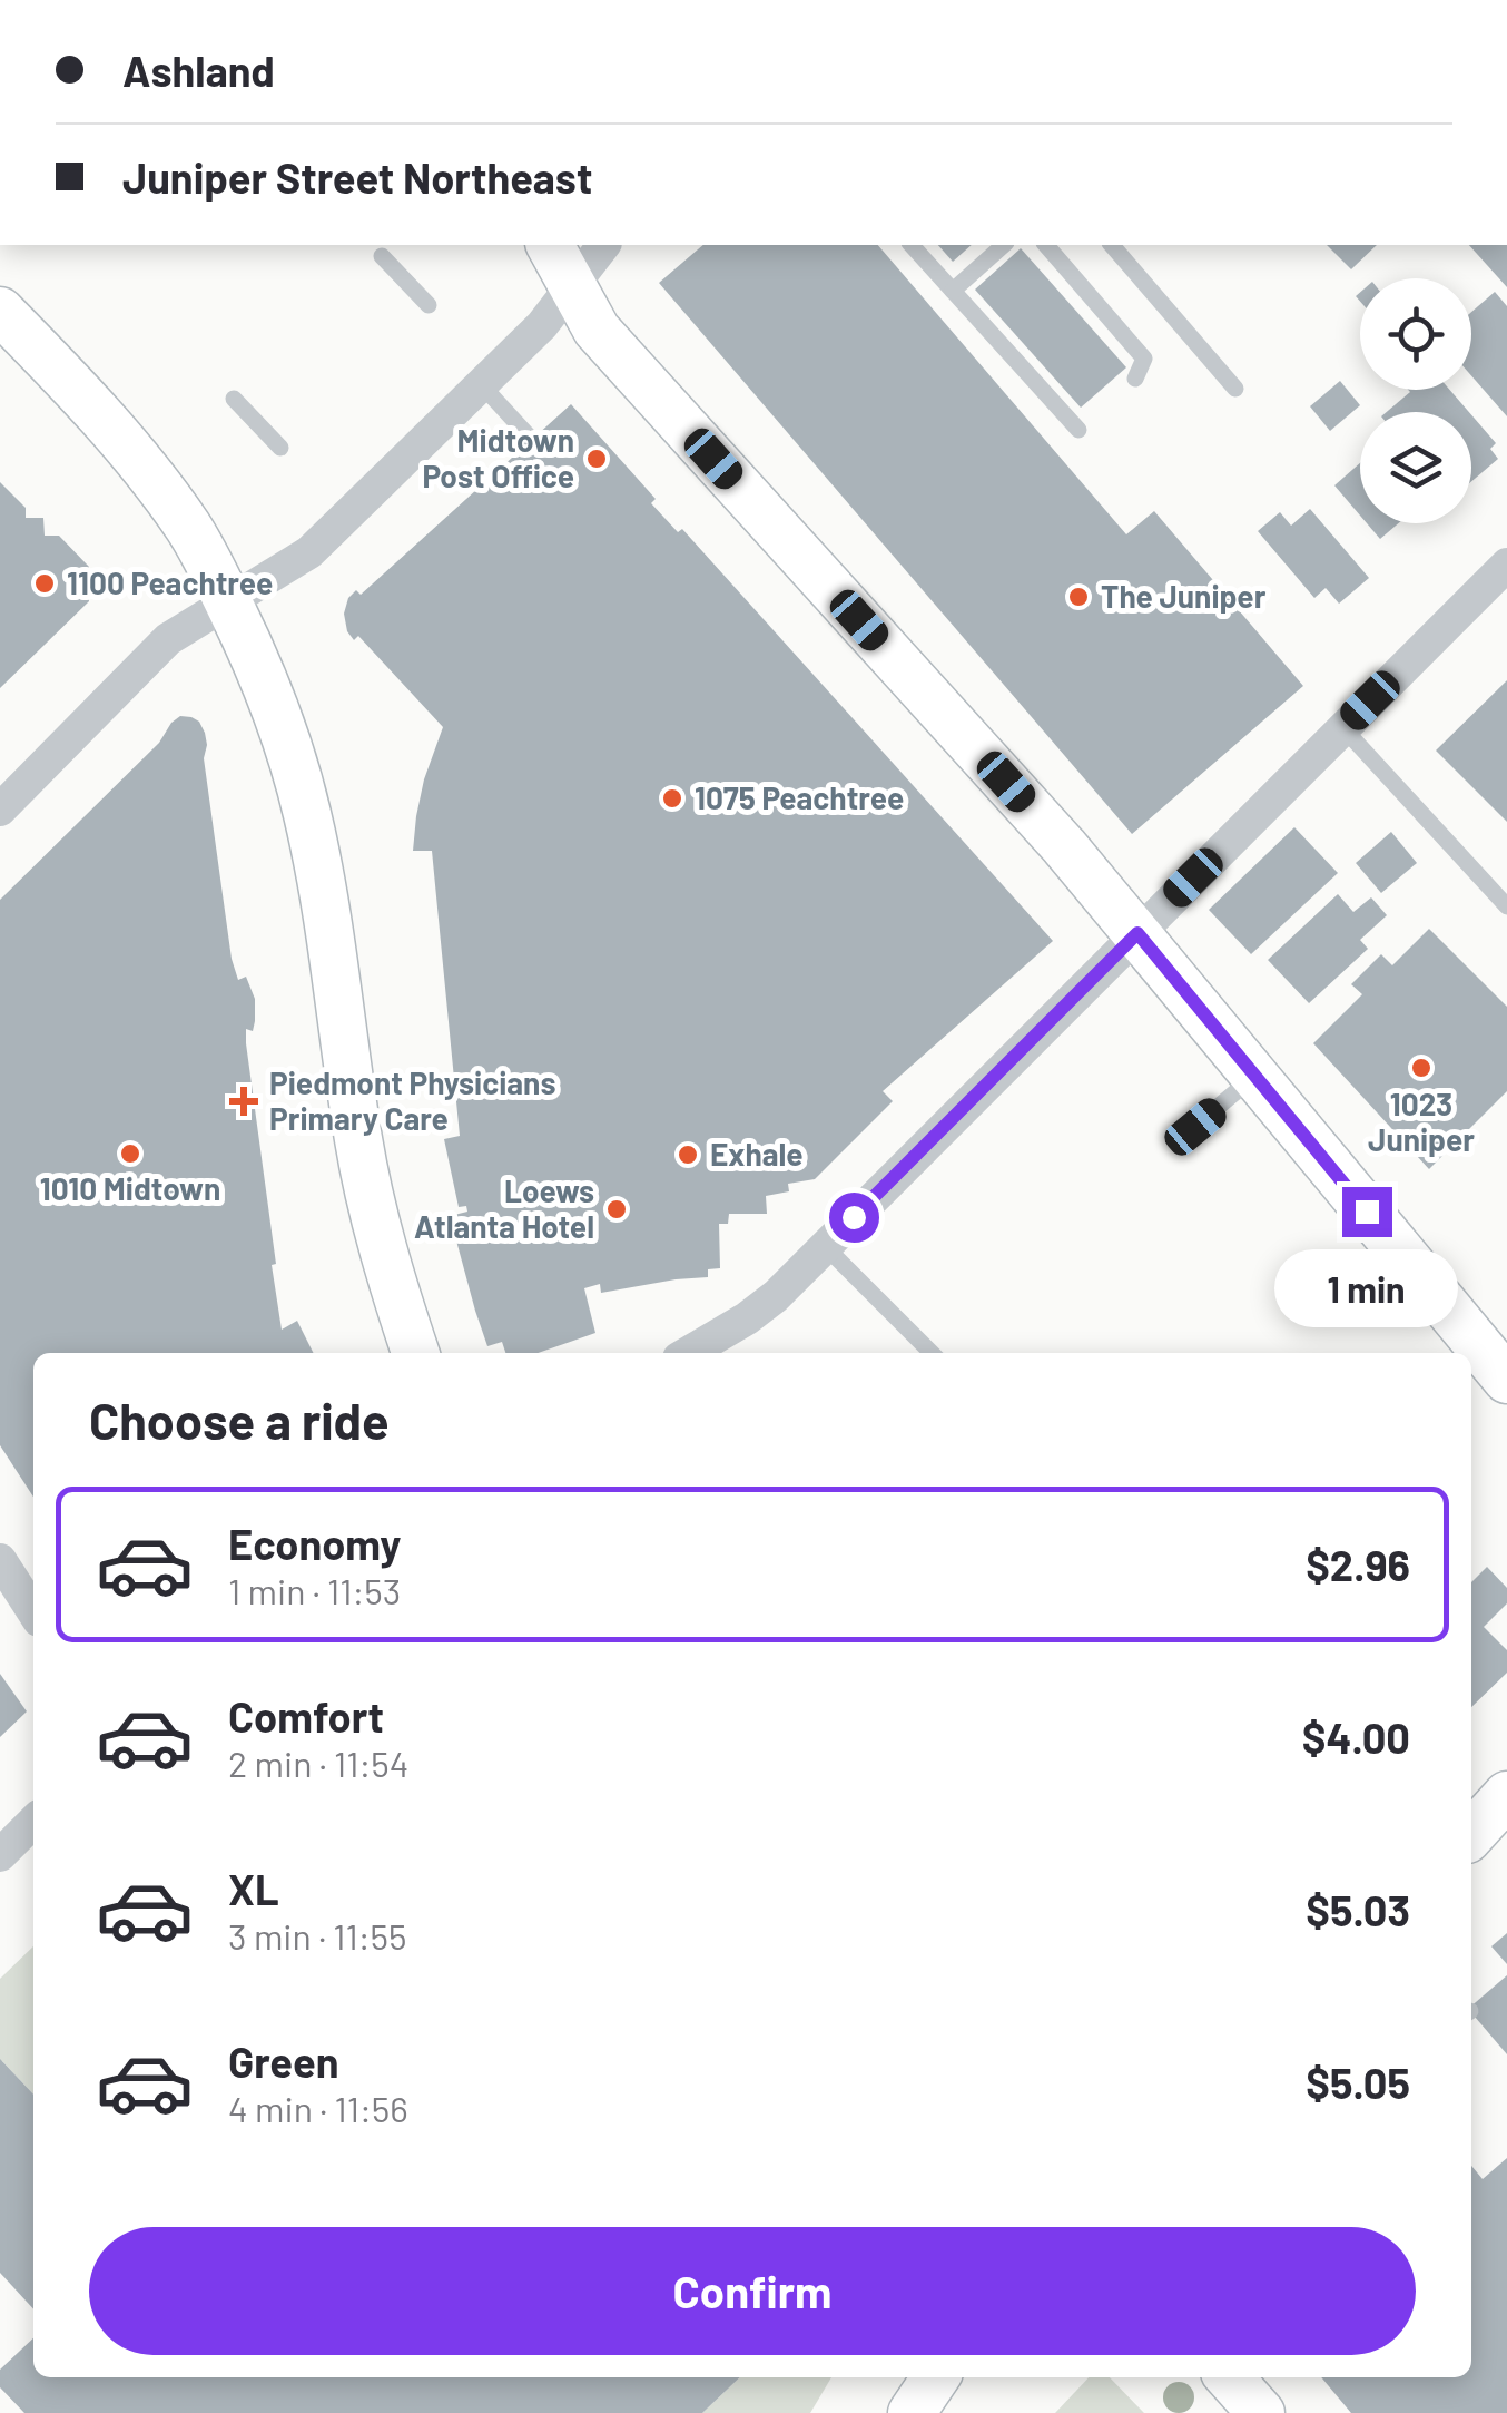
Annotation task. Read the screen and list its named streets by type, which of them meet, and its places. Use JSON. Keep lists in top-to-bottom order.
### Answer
{
  "places": {
    "other": [
      "Midtown Post Office",
      "1100 Peachtree",
      "The Juniper",
      "1075 Peachtree",
      "1023 Juniper",
      "1010 Midtown",
      "Exhale",
      "Loews Atlanta Hotel"
    ],
    "health": ["Piedmont Physicians Primary Care"]
  },
  "page": {
    "banner": ["Ashland", "Juniper Street Northeast"],
    "bubble": "1 min",
    "heading": "Choose a ride",
    "list": [
      {
        "name": "Economy",
        "note": "1 min · 11:53",
        "value": "$2.96"
      },
      {
        "name": "Comfort",
        "note": "2 min · 11:54",
        "value": "$4.00"
      },
      {
        "name": "XL",
        "note": "3 min · 11:55",
        "value": "$5.03"
      },
      {
        "name": "Green",
        "note": "4 min · 11:56",
        "value": "$5.05"
      }
    ],
    "buttons": "Confirm"
  }
}
